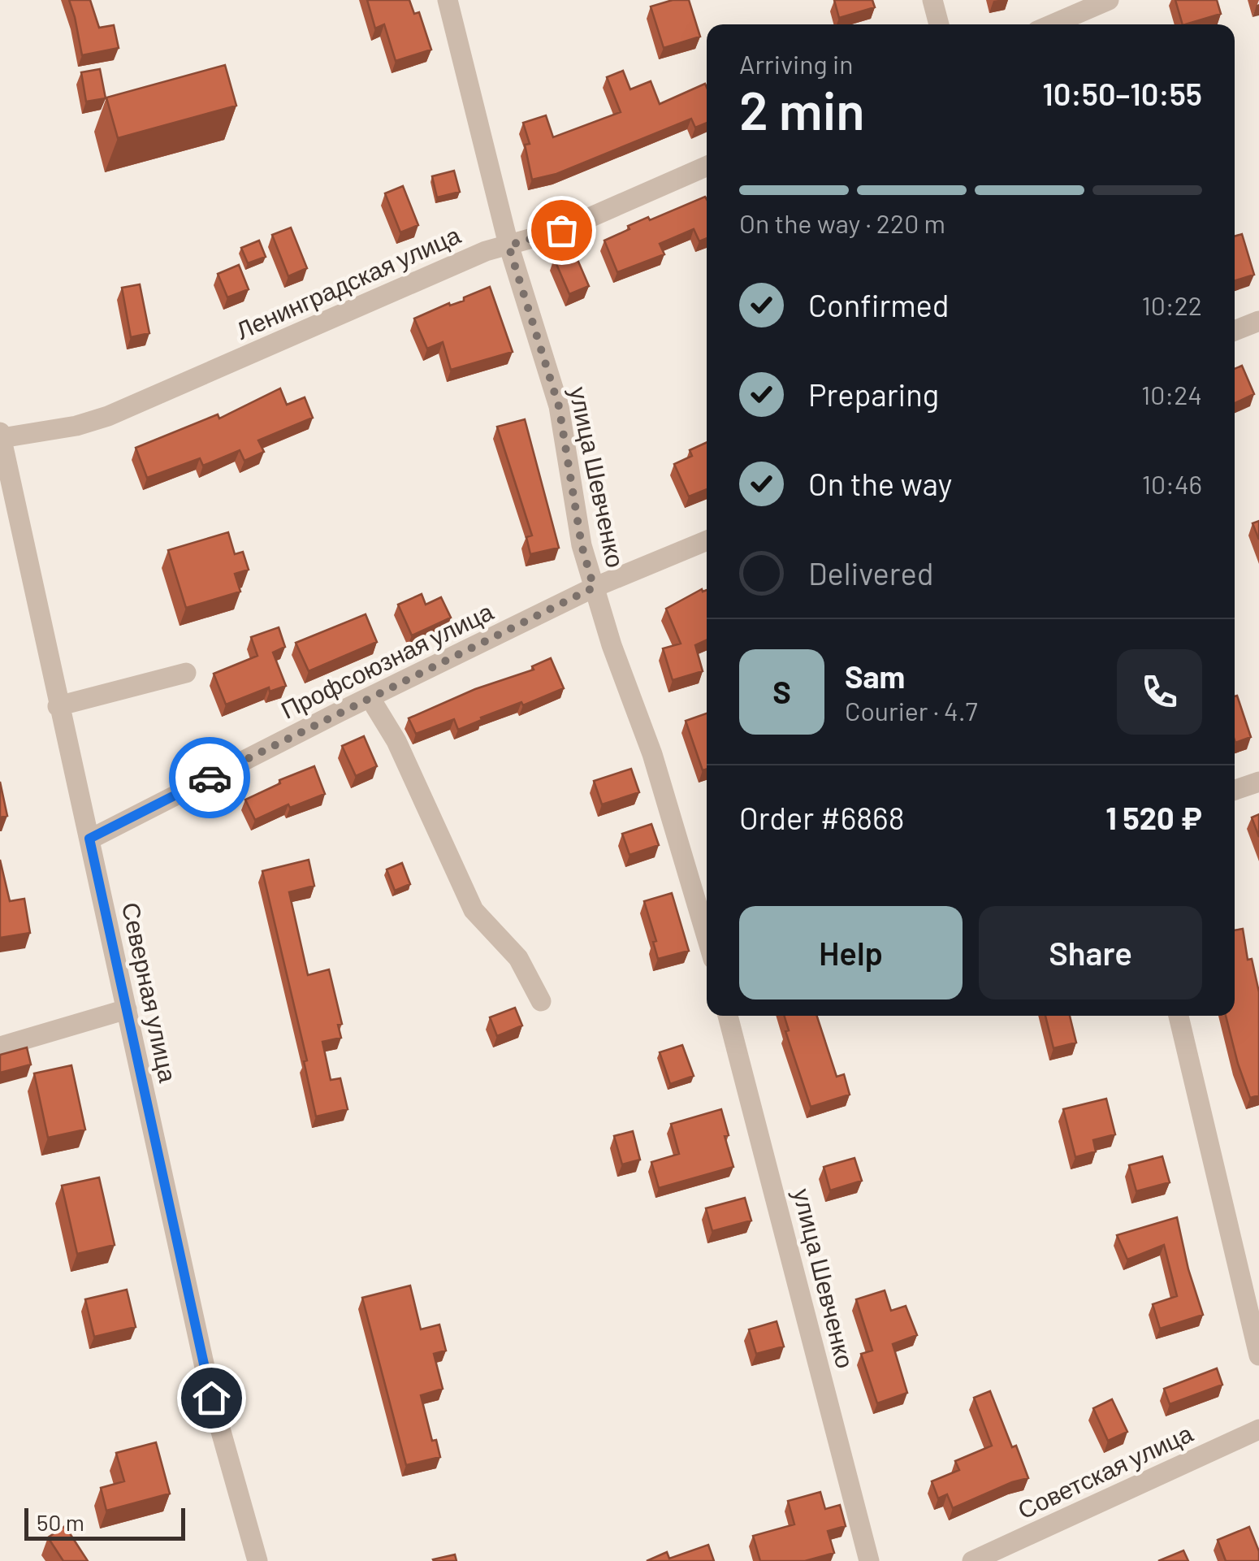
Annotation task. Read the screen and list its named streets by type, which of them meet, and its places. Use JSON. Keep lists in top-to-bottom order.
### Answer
{
  "streets": {
    "street": [
      "Ленинградская улица",
      "улица Шевченко",
      "Профсоюзная улица",
      "Северная улица",
      "Советская улица"
    ]
  },
  "crossings": [
    ["Ленинградская улица", "улица Шевченко"],
    ["Ленинградская улица", "Северная улица"],
    ["улица Шевченко", "Профсоюзная улица"],
    ["Профсоюзная улица", "Северная улица"]
  ],
  "scale_bar": "50 m",
  "page": {
    "heading": ["2 min", "Arriving in", "10:50–10:55"],
    "panel": [
      "Sam",
      "Courier · 4.7",
      "Order #6868",
      "1 520 ₽"
    ],
    "bar": "On the way · 220 m",
    "list": [
      ["Confirmed", "10:22"],
      ["Preparing", "10:24"],
      ["On the way", "10:46"],
      "Delivered"
    ],
    "round": "S",
    "buttons": ["Help", "Share"],
    "scale": "50 m"
  }
}
